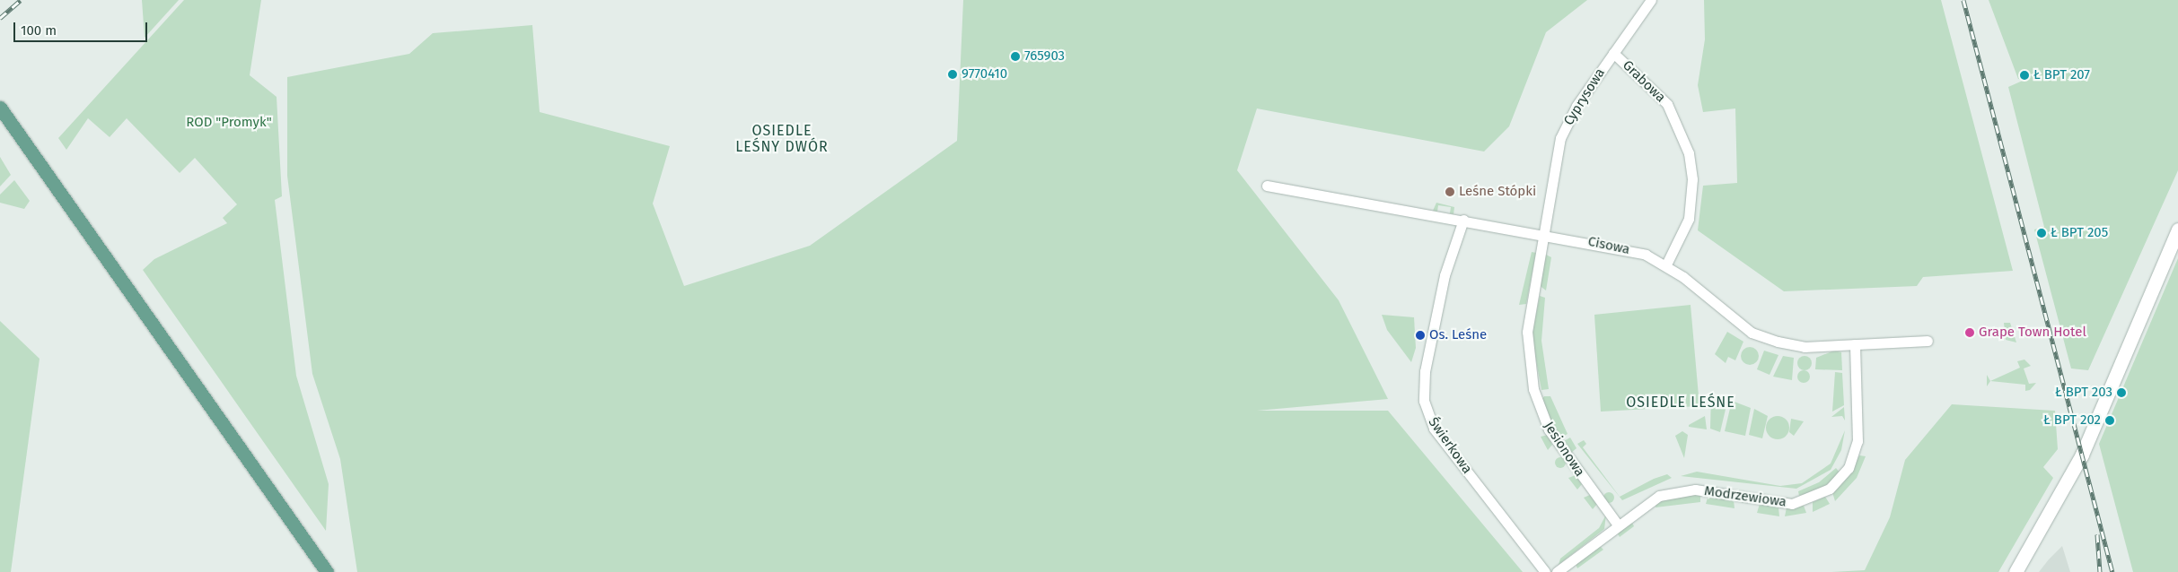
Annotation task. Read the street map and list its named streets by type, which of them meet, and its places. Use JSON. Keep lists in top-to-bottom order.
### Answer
{
  "streets": {
    "street": [
      "Grabowa",
      "Cyprysowa",
      "Cisowa",
      "Świerkowa",
      "Jesionowa",
      "Modrzewiowa"
    ]
  },
  "crossings": [
    ["Grabowa", "Cyprysowa"],
    ["Grabowa", "Cisowa"],
    ["Cyprysowa", "Cisowa"],
    ["Cyprysowa", "Jesionowa"],
    ["Cisowa", "Świerkowa"],
    ["Cisowa", "Jesionowa"],
    ["Cisowa", "Modrzewiowa"],
    ["Jesionowa", "Modrzewiowa"]
  ],
  "districts": ["OSIEDLE LEŚNY DWÓR", "OSIEDLE LEŚNE"],
  "parks": ["ROD \"Promyk\""],
  "places": [
    "765903",
    "9770410",
    "Ł BPT 207",
    "Leśne Stópki",
    "Ł BPT 205",
    "Grape Town Hotel",
    "Os. Leśne",
    "Ł BPT 203",
    "Ł BPT 202"
  ],
  "scale_bar": "100 m"
}
